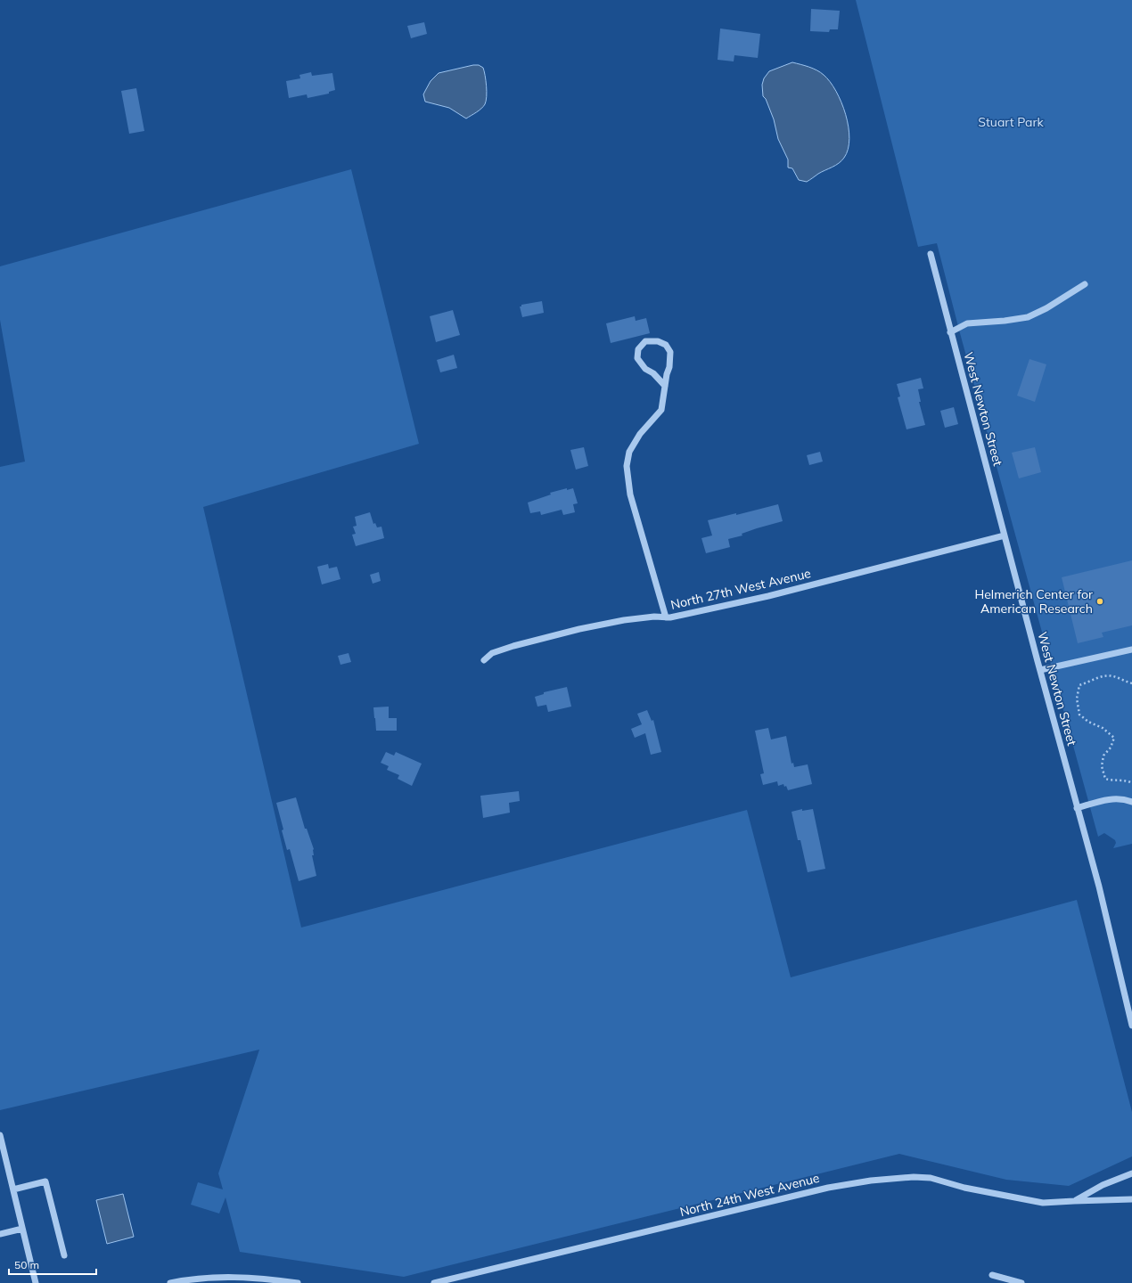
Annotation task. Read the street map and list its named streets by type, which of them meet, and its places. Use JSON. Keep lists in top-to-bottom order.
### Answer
{
  "streets": {
    "street": ["West Newton Street", "North 27th West Avenue", "North 24th West Avenue"]
  },
  "crossings": [
    ["West Newton Street", "North 27th West Avenue"]
  ],
  "parks": ["Stuart Park"],
  "places": ["Helmerich Center for American Research"],
  "scale_bar": "50 m"
}
